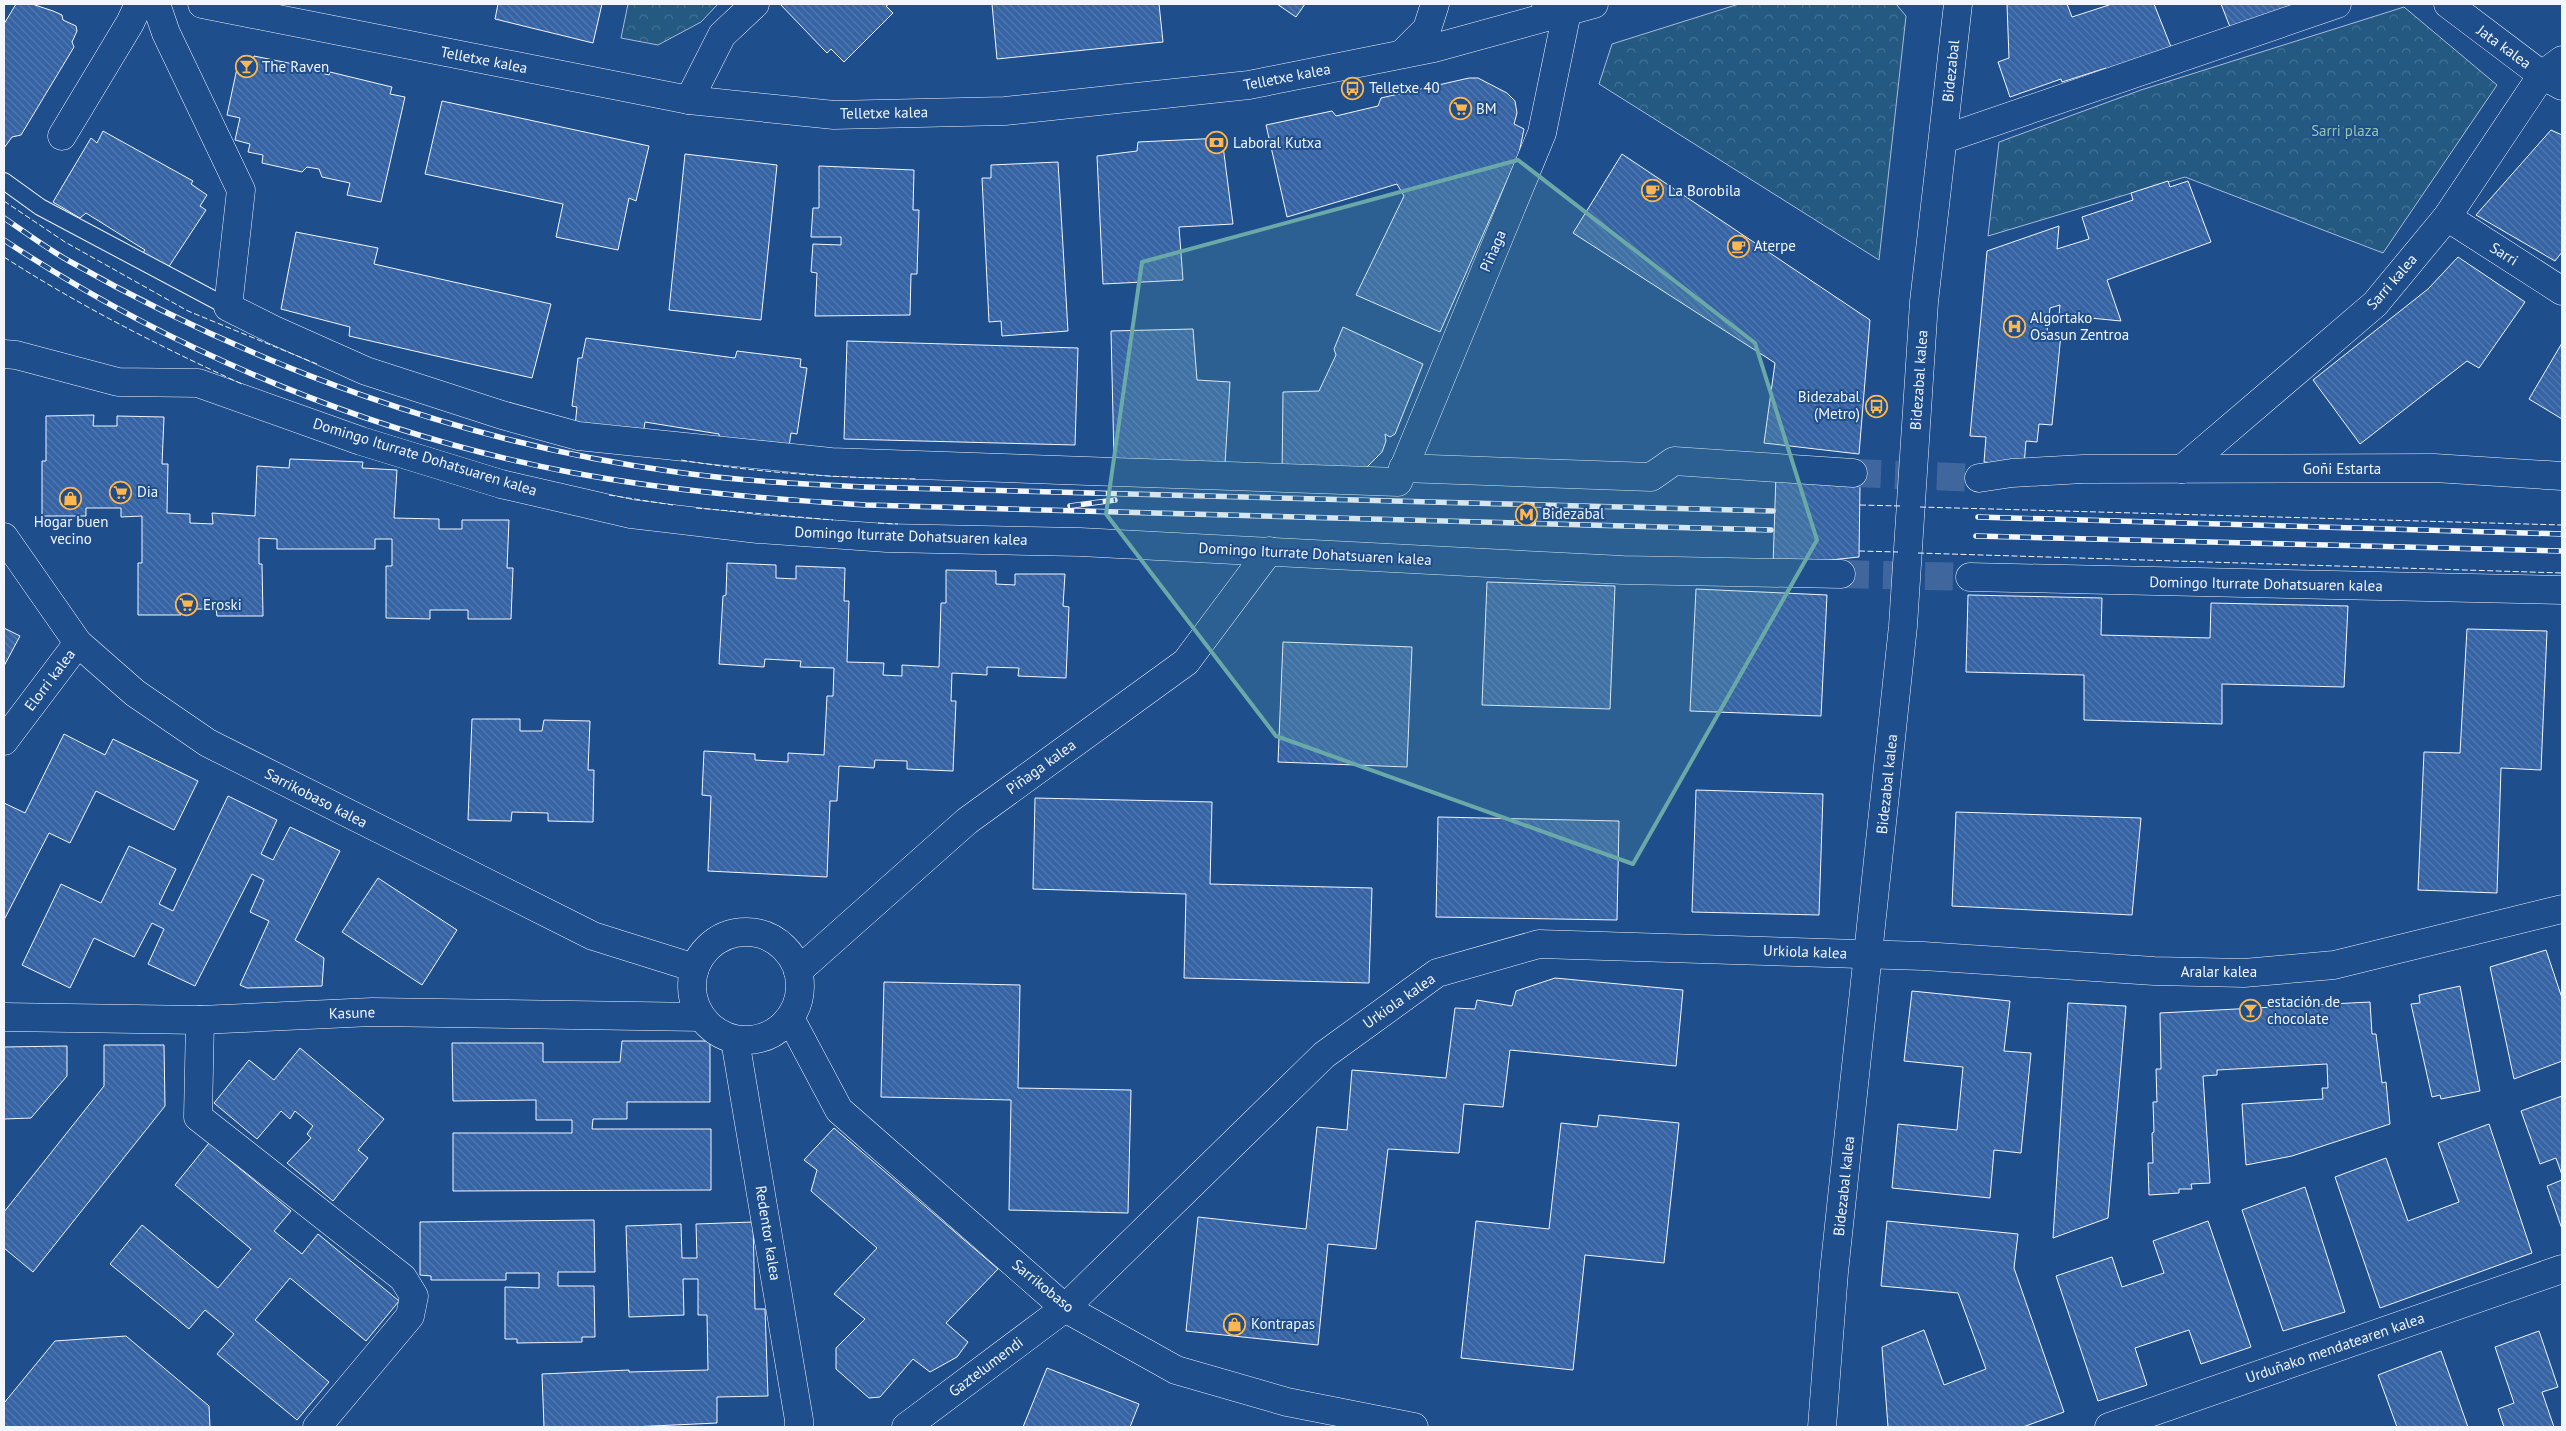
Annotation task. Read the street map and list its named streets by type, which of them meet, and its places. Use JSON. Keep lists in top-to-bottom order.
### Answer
{
  "streets": {
    "street": [
      "Jata kalea",
      "Telletxe kalea",
      "Bidezabal",
      "Piñaga",
      "Sarri",
      "Sarri kalea",
      "Bidezabal kalea",
      "Domingo Iturrate Dohatsuaren kalea",
      "Goñi Estarta",
      "Elorri kalea",
      "Piñaga kalea",
      "Sarrikobaso kalea",
      "Urkiola kalea",
      "Aralar kalea",
      "Kasune",
      "Redentor kalea",
      "Sarrikobaso",
      "Urduñako mendatearen kalea",
      "Gaztelumendi"
    ]
  },
  "crossings": [
    ["Jata kalea", "Sarri kalea"],
    ["Telletxe kalea", "Piñaga"],
    ["Bidezabal", "Bidezabal kalea"],
    ["Sarri", "Sarri kalea"],
    ["Sarri kalea", "Goñi Estarta"],
    ["Bidezabal kalea", "Urkiola kalea"],
    ["Bidezabal kalea", "Aralar kalea"],
    ["Domingo Iturrate Dohatsuaren kalea", "Piñaga kalea"],
    ["Elorri kalea", "Sarrikobaso kalea"],
    ["Piñaga kalea", "Sarrikobaso kalea"],
    ["Piñaga kalea", "Kasune"],
    ["Piñaga kalea", "Redentor kalea"],
    ["Piñaga kalea", "Sarrikobaso"],
    ["Sarrikobaso kalea", "Kasune"],
    ["Sarrikobaso kalea", "Redentor kalea"],
    ["Sarrikobaso kalea", "Sarrikobaso"],
    ["Urkiola kalea", "Aralar kalea"],
    ["Urkiola kalea", "Sarrikobaso"],
    ["Urkiola kalea", "Gaztelumendi"],
    ["Kasune", "Redentor kalea"],
    ["Kasune", "Sarrikobaso"],
    ["Redentor kalea", "Sarrikobaso"],
    ["Sarrikobaso", "Gaztelumendi"]
  ],
  "parks": ["Sarri plaza"],
  "places": {
    "bar": ["The Raven", "estación de chocolate"],
    "bus stop": ["Telletxe 40", "Bidezabal (Metro)"],
    "supermarket": ["BM", "Dia", "Eroski"],
    "bank": ["Laboral Kutxa"],
    "cafe": ["La Borobila", "Aterpe"],
    "hospital": ["Algortako Osasun Zentroa"],
    "shop": ["Hogar buen vecino", "Kontrapas"],
    "metro station": ["Bidezabal"]
  }
}
